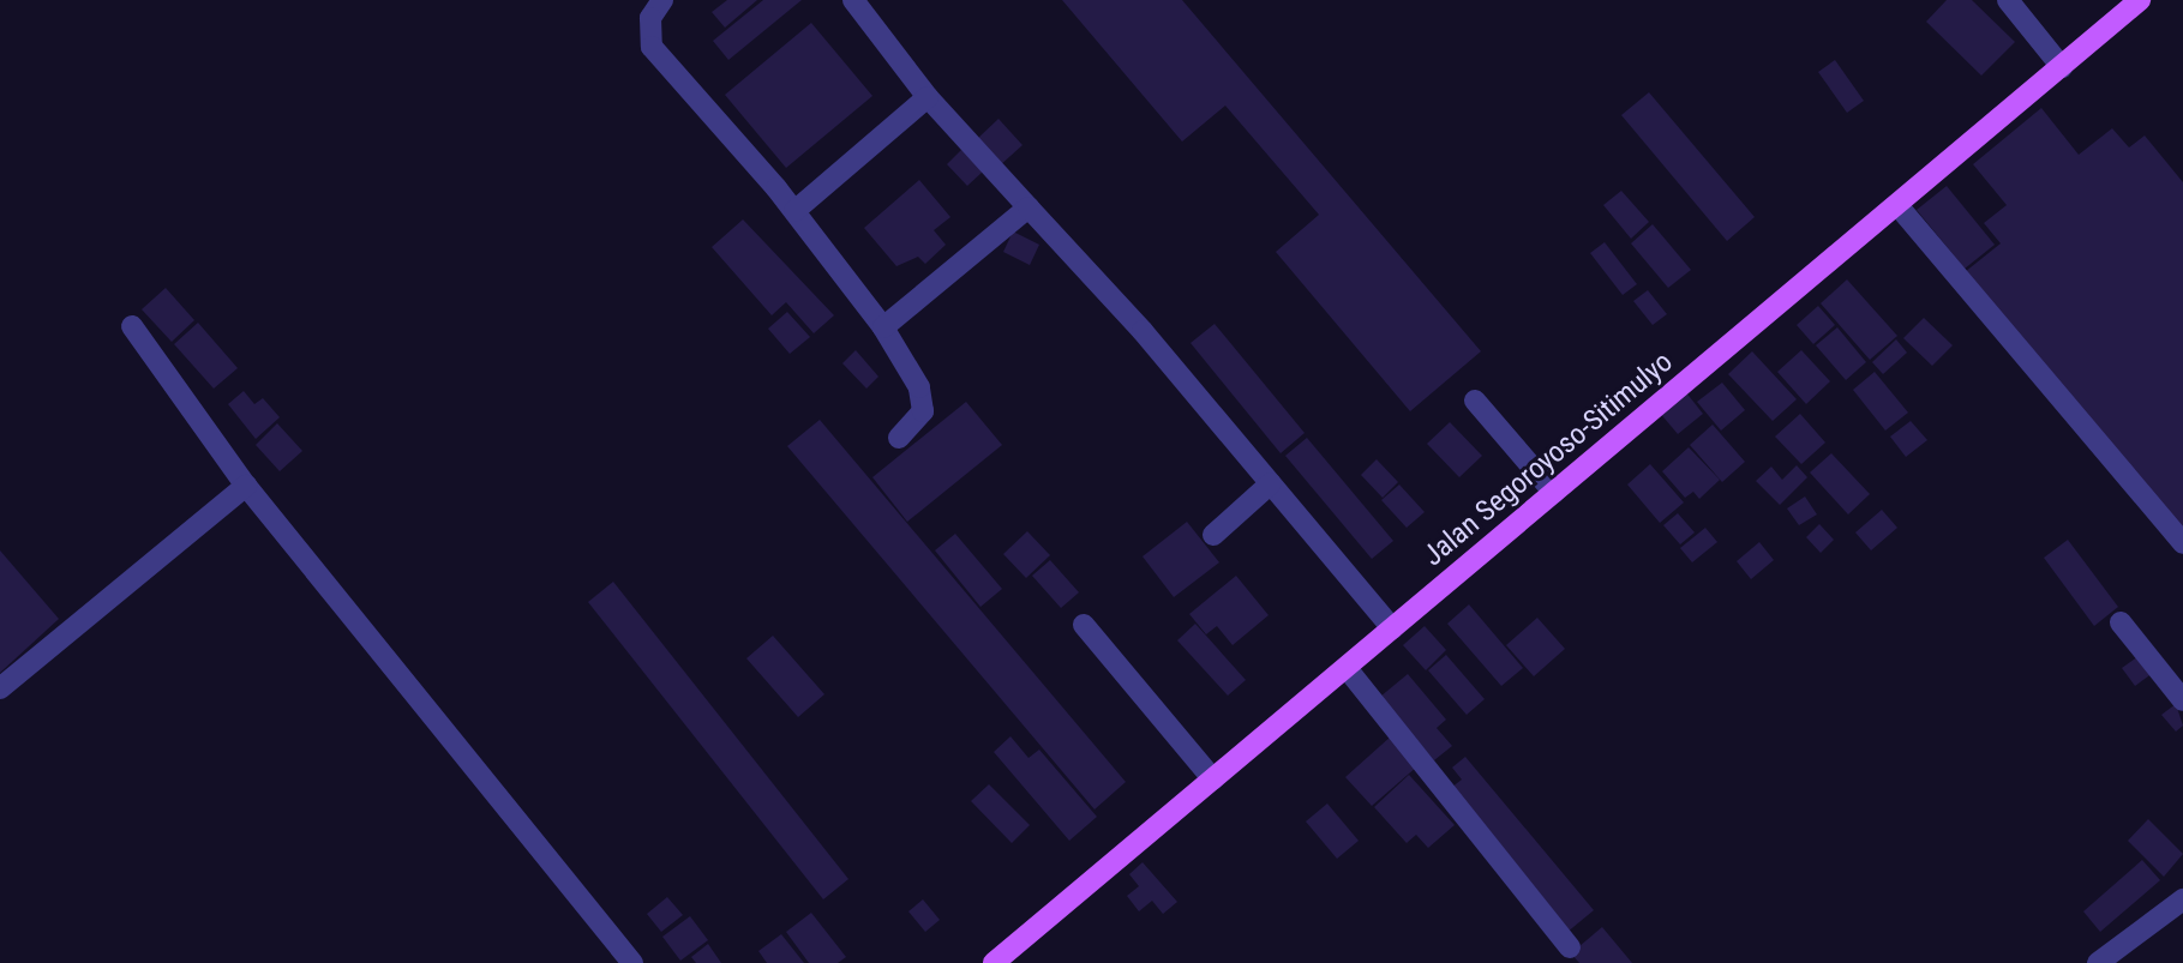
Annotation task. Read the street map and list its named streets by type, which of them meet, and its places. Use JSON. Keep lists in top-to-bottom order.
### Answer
{
  "streets": {
    "main road": ["Jalan Segoroyoso-Sitimulyo"]
  }
}
